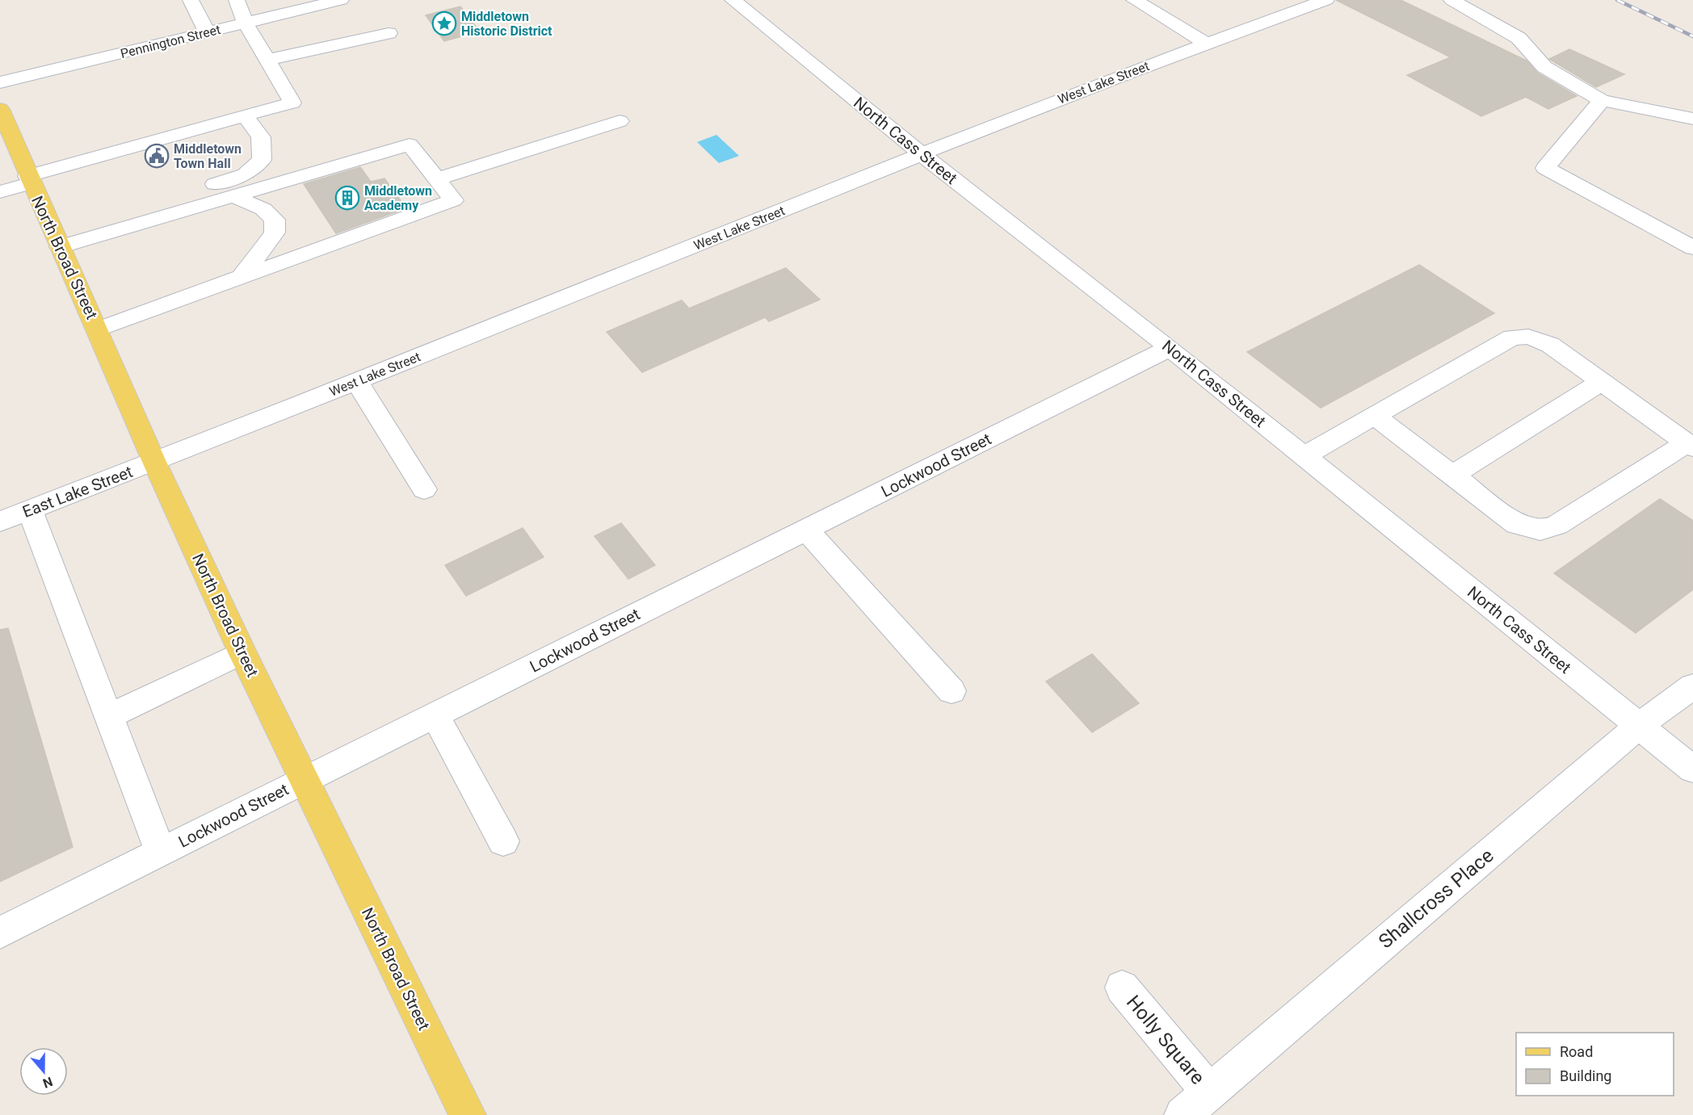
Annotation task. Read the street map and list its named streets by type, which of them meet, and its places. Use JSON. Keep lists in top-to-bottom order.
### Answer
{
  "streets": {
    "main road": ["North Broad Street"],
    "street": [
      "Pennington Street",
      "West Lake Street",
      "North Cass Street",
      "Lockwood Street",
      "East Lake Street",
      "Shallcross Place",
      "Holly Square"
    ]
  },
  "crossings": [
    ["West Lake Street", "North Cass Street"],
    ["West Lake Street", "North Broad Street"],
    ["West Lake Street", "East Lake Street"],
    ["North Cass Street", "Lockwood Street"],
    ["North Cass Street", "Shallcross Place"],
    ["North Broad Street", "Lockwood Street"],
    ["North Broad Street", "East Lake Street"],
    ["Shallcross Place", "Holly Square"]
  ],
  "places": {
    "place": ["Middletown Historic District"],
    "public building": ["Middletown Town Hall"],
    "building": ["Middletown Academy"]
  },
  "legend": ["Road", "Building"],
  "north": "bottom"
}
